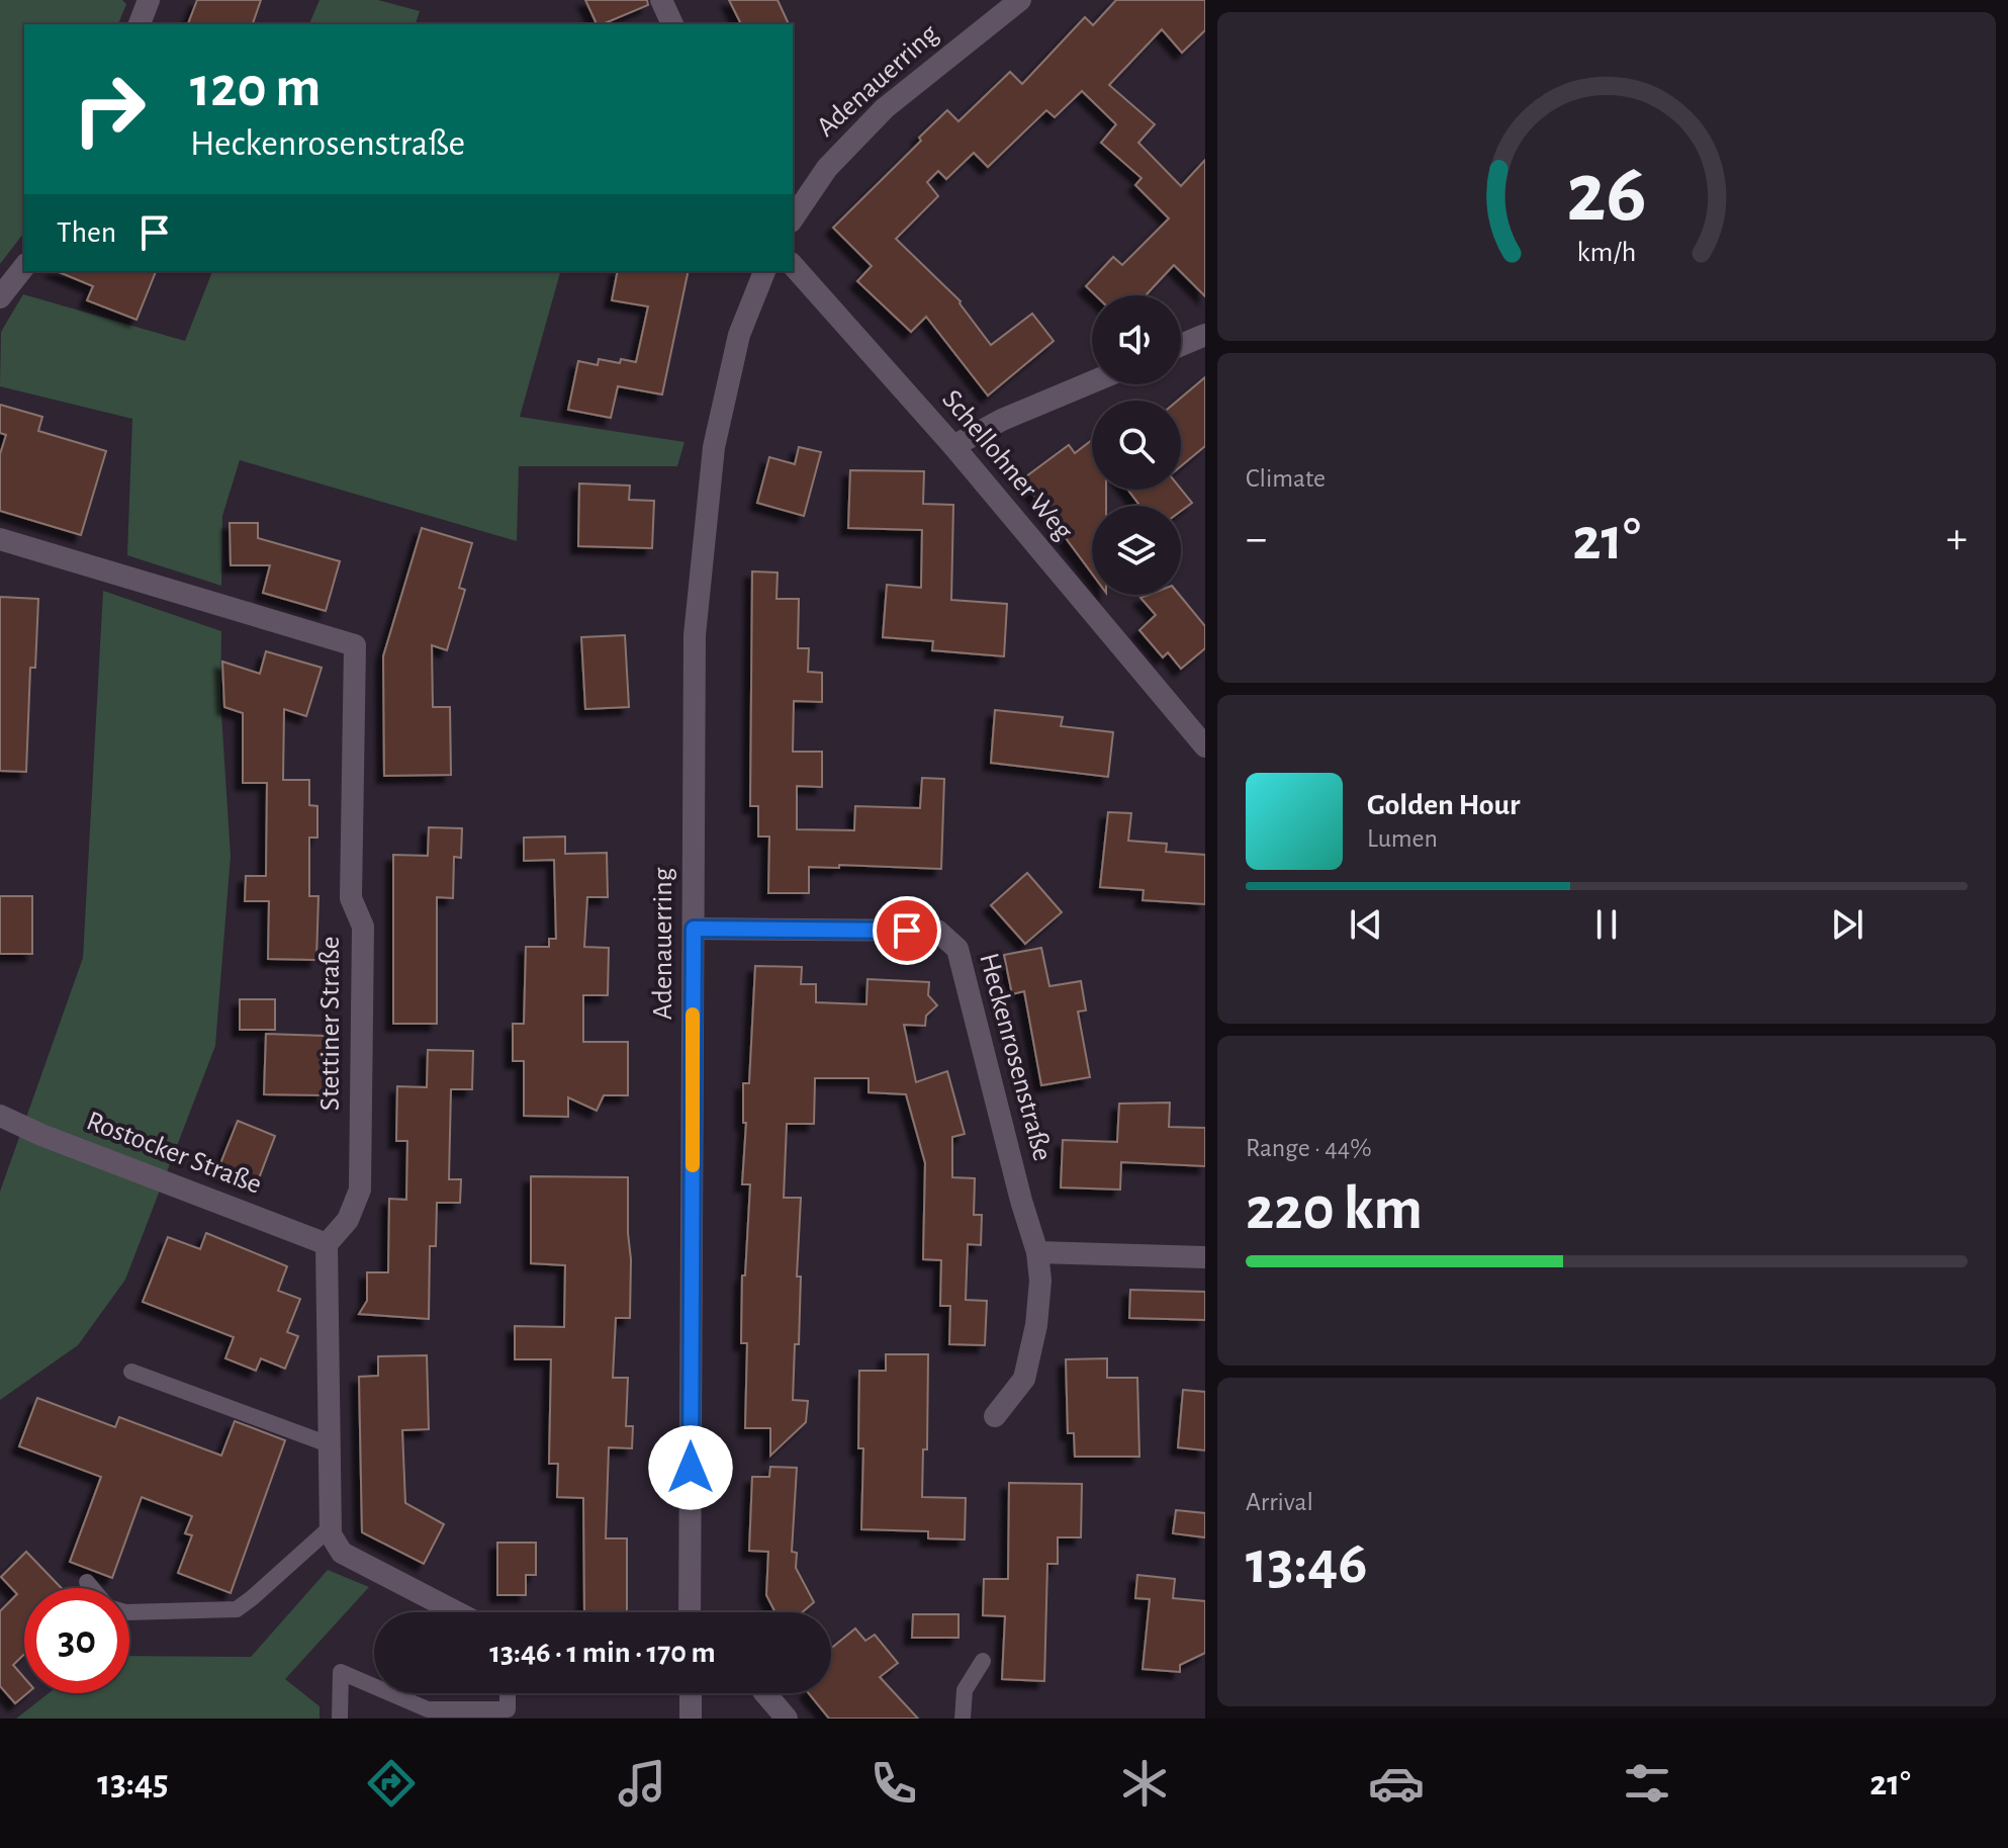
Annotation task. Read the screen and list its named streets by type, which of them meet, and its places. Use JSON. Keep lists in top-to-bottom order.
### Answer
{
  "streets": {
    "street": [
      "Adenauerring",
      "Schellohner Weg",
      "Stettiner Straße",
      "Heckenrosenstraße",
      "Rostocker Straße"
    ]
  },
  "crossings": [
    ["Adenauerring", "Heckenrosenstraße"],
    ["Stettiner Straße", "Rostocker Straße"]
  ],
  "page": {
    "turn": ["120 m", "Heckenrosenstraße"],
    "then": "Then",
    "tile": [
      "Climate",
      ["Range · 44%", "220 km"],
      ["Arrival", "13:46"]
    ],
    "heat": ["−", "21°", "+"],
    "song": ["Golden Hour", "Lumen"],
    "limit": "30",
    "trip": "13:46 · 1 min · 170 m",
    "tabs": ["13:45", "21°"],
    "gauge": ["26", "km/h"]
  }
}
